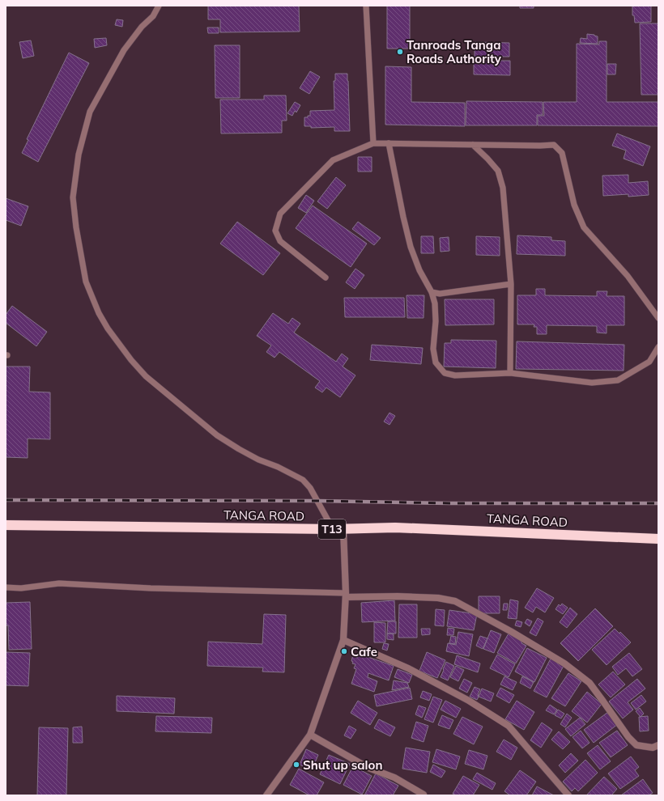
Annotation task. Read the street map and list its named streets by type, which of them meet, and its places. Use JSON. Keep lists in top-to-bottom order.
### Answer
{
  "streets": {
    "highway": ["TANGA ROAD", "T13"]
  },
  "places": ["Tanroads Tanga Roads Authority", "Cafe", "Shut up salon"]
}
